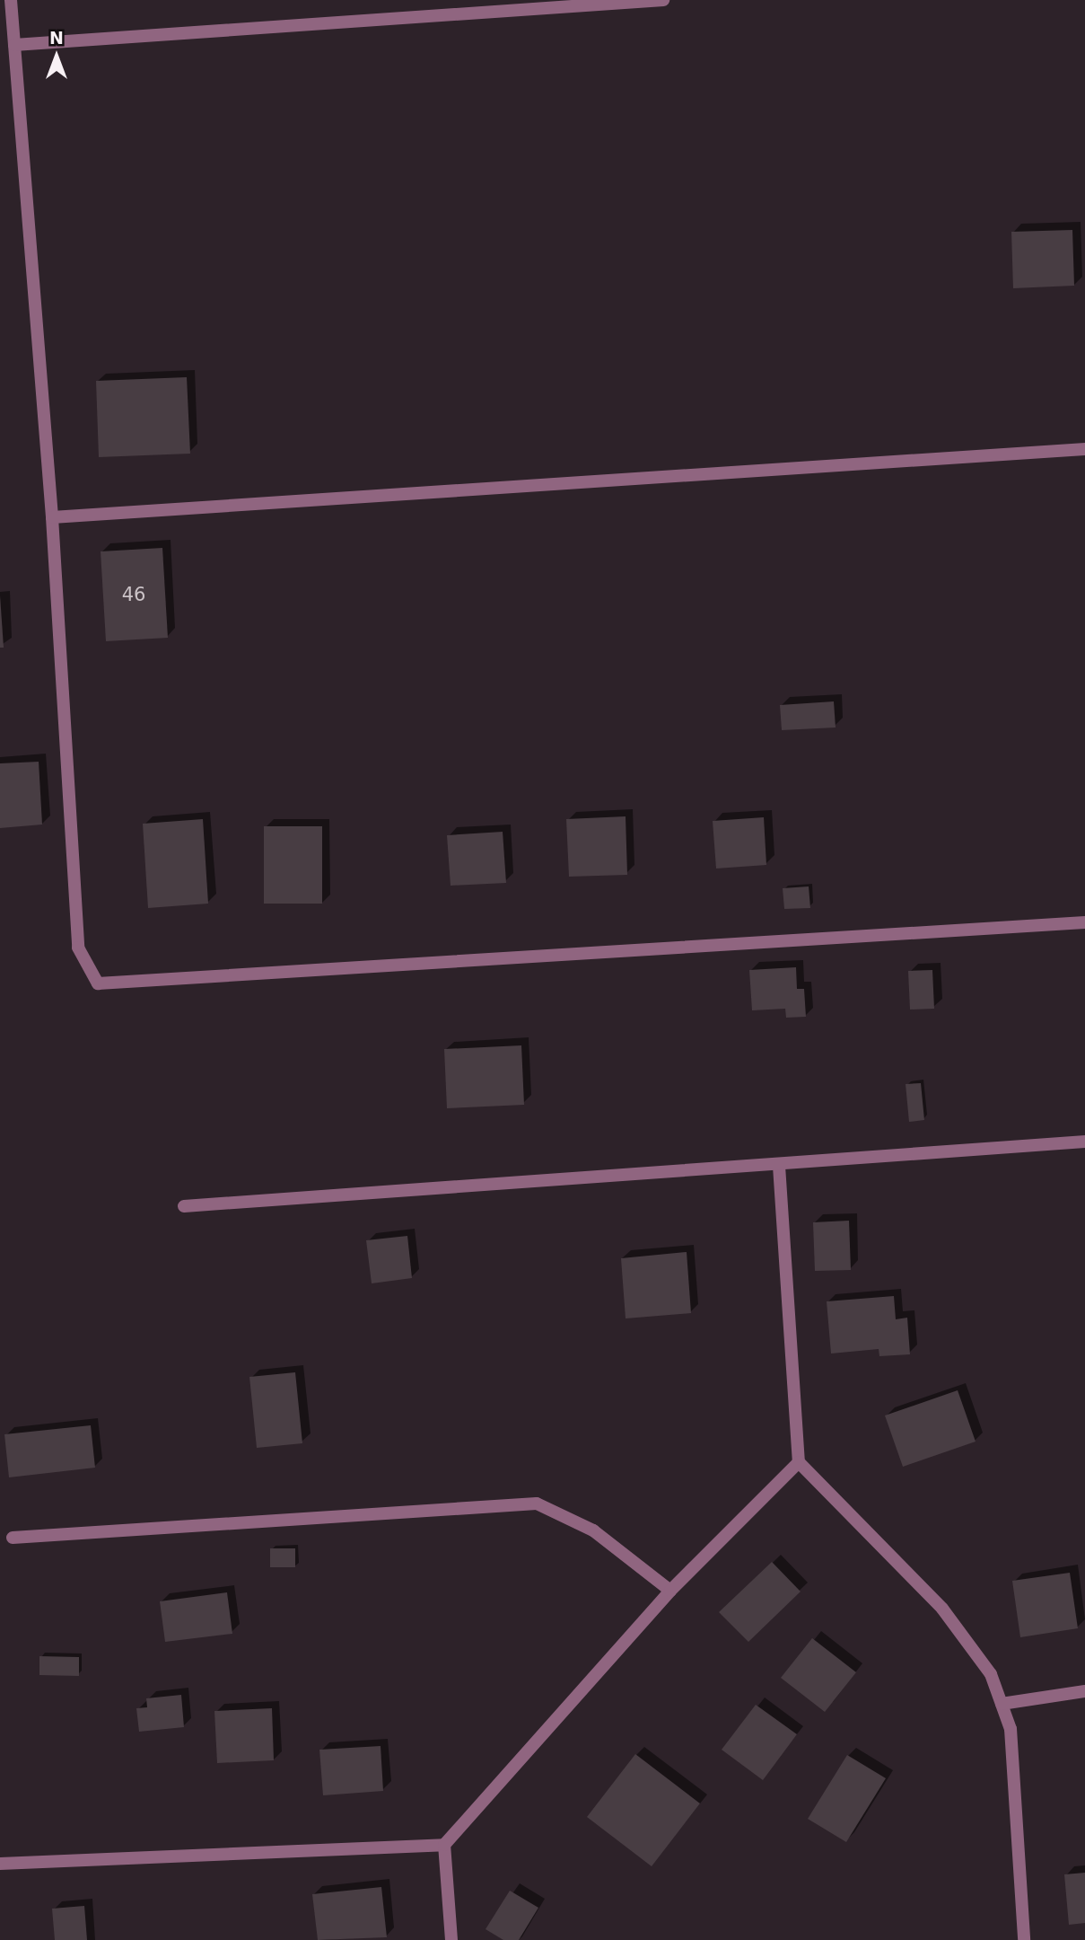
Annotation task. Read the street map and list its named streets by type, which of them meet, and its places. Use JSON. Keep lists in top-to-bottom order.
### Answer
{
  "house_numbers": ["46"],
  "north": "top"
}
